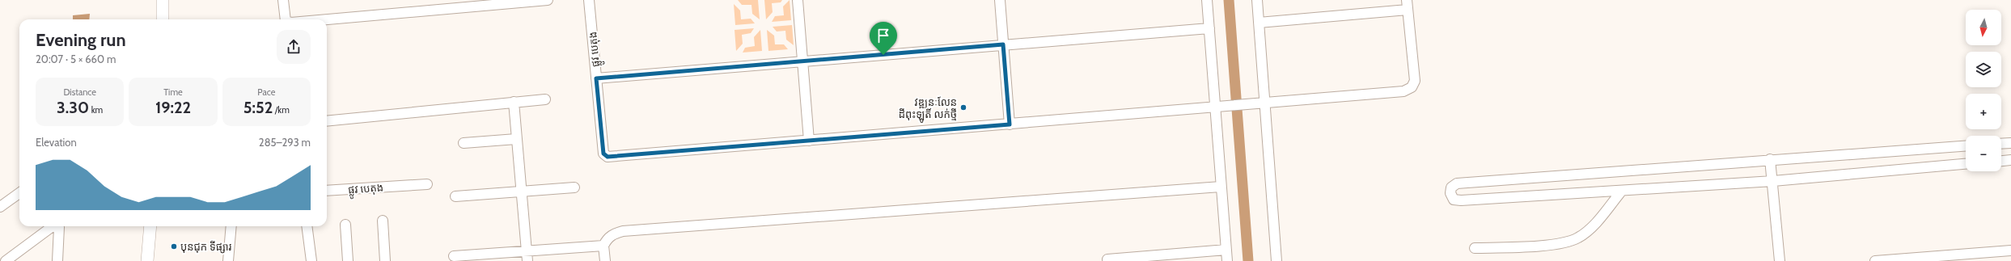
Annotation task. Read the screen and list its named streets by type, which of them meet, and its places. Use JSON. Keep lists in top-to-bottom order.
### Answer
{
  "streets": {
    "street": ["ផ្លូវ បេតុង"]
  },
  "places": ["វឌ្ឍនៈលែន ដីពុះឡូតិ៍ លក់ថ្មី", "បុនជុក ទីផ្សារ"],
  "north": "bottom",
  "page": {
    "map_buttons": ["+", "−"],
    "heading": ["Evening run", "20:07 · 5 × 660 m"],
    "stats": [
      ["Distance", "3.30 km"],
      ["Time", "19:22"],
      ["Pace", "5:52 /km"]
    ],
    "chart": ["Elevation", "285–293 m"]
  }
}
